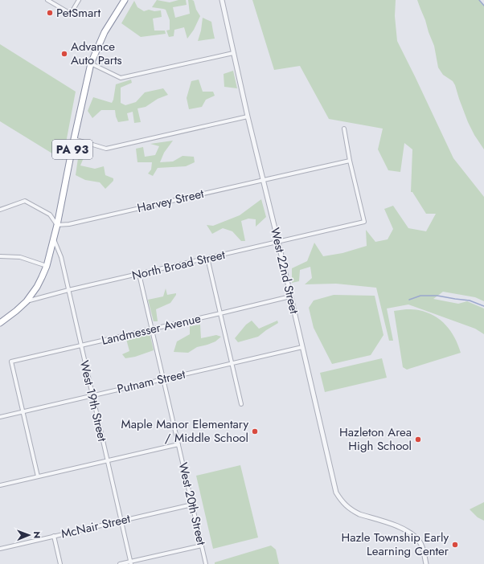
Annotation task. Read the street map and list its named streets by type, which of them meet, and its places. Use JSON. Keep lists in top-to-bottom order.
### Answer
{
  "streets": {
    "highway": ["PA 93", "North Broad Street"],
    "street": [
      "Harvey Street",
      "West 22nd Street",
      "Landmesser Avenue",
      "Putnam Street",
      "West 19th Street",
      "West 20th Street",
      "McNair Street"
    ]
  },
  "crossings": [
    ["PA 93", "Harvey Street"],
    ["PA 93", "North Broad Street"],
    ["PA 93", "West 19th Street"],
    ["Harvey Street", "North Broad Street"],
    ["Harvey Street", "West 22nd Street"],
    ["North Broad Street", "West 22nd Street"],
    ["North Broad Street", "West 19th Street"],
    ["North Broad Street", "West 20th Street"],
    ["West 22nd Street", "Landmesser Avenue"],
    ["West 22nd Street", "Putnam Street"],
    ["Landmesser Avenue", "Putnam Street"],
    ["Landmesser Avenue", "West 19th Street"],
    ["Landmesser Avenue", "West 20th Street"],
    ["Putnam Street", "West 19th Street"],
    ["Putnam Street", "West 20th Street"],
    ["West 19th Street", "McNair Street"],
    ["West 20th Street", "McNair Street"]
  ],
  "places": [
    "PetSmart",
    "Advance Auto Parts",
    "Maple Manor Elementary / Middle School",
    "Hazleton Area High School",
    "Hazle Township Early Learning Center"
  ],
  "north": "right"
}
